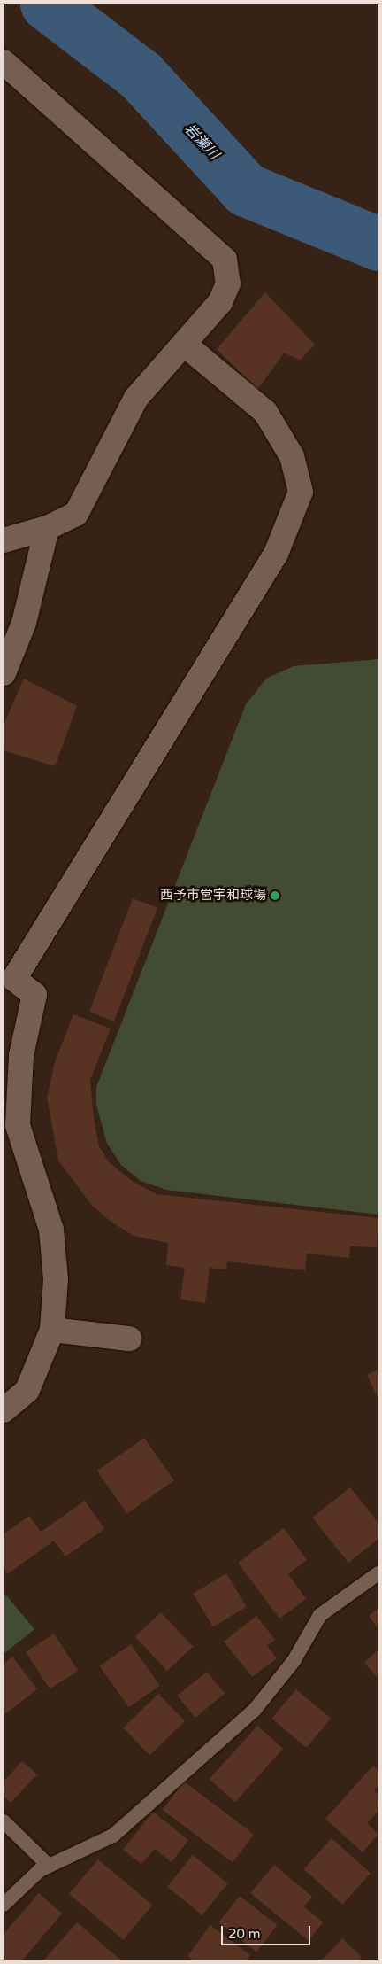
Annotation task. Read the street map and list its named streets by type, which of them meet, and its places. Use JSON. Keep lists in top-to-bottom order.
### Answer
{
  "water": ["岩瀬川"],
  "places": ["西予市営宇和球場"],
  "scale_bar": "20 m"
}
